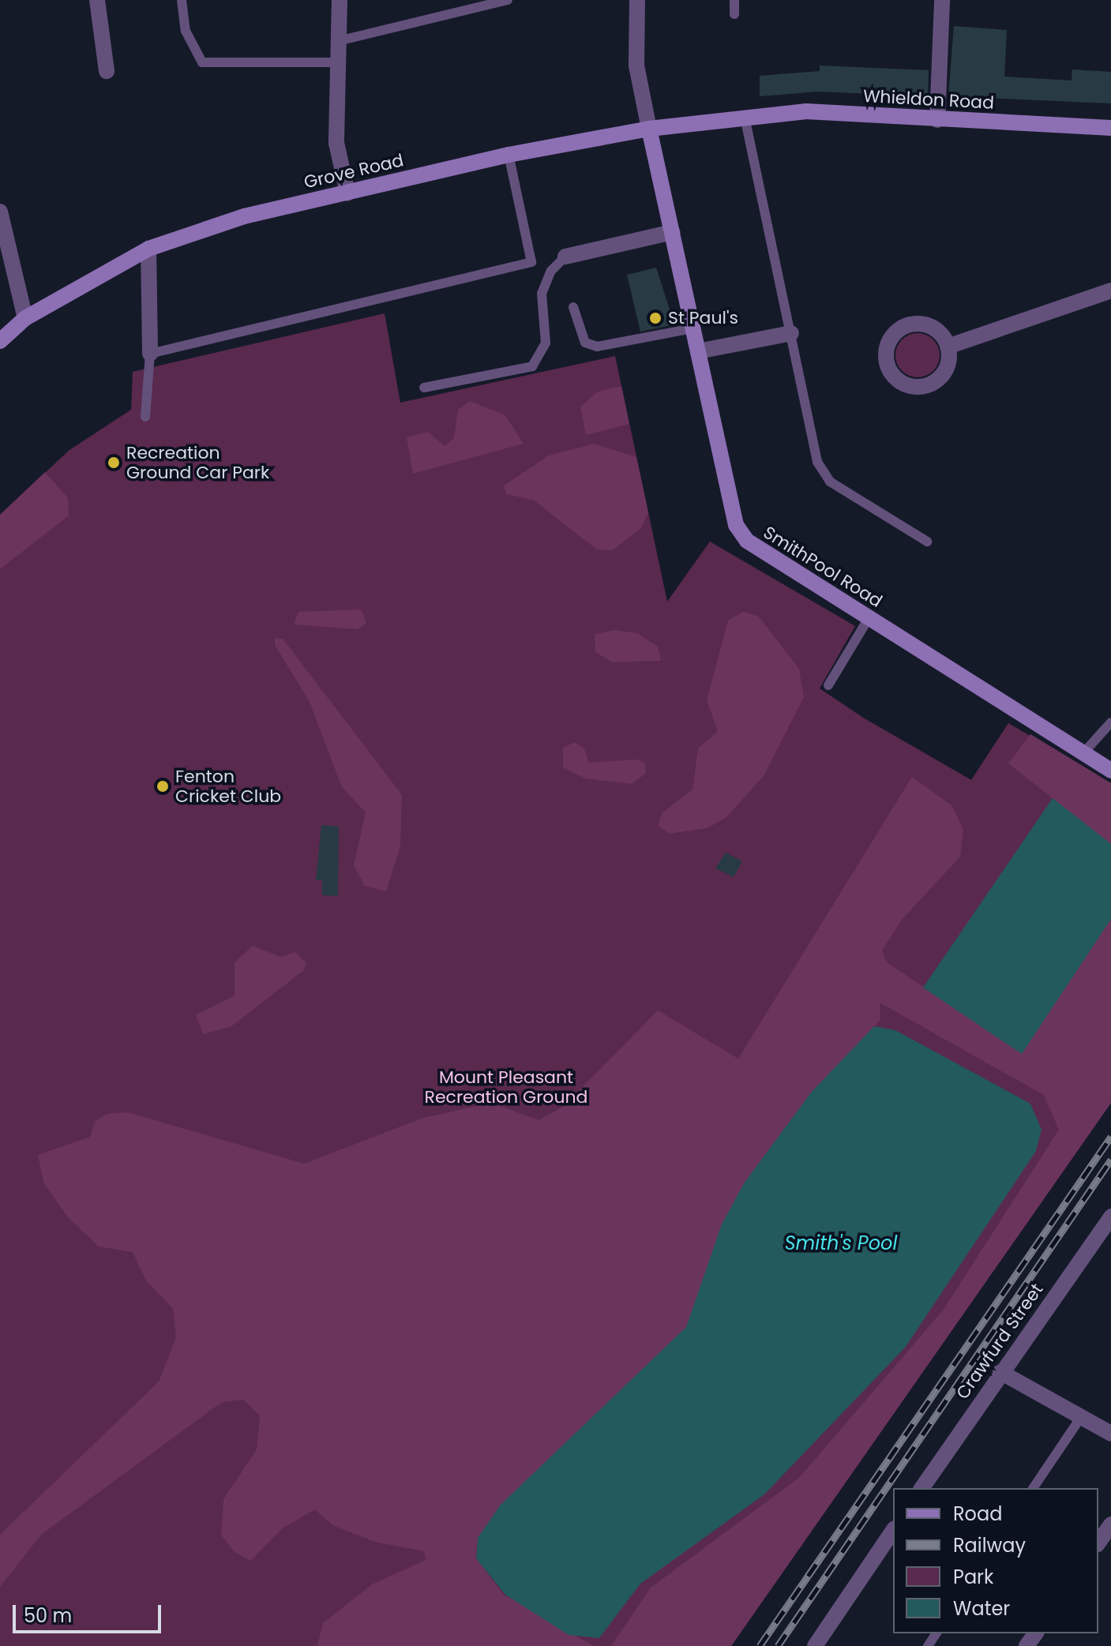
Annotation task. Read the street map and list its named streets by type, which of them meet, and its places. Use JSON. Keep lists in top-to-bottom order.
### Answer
{
  "streets": {
    "street": [
      "Whieldon Road",
      "Grove Road",
      "SmithPool Road",
      "Crawfurd Street"
    ]
  },
  "crossings": [
    ["Whieldon Road", "Grove Road"],
    ["Grove Road", "SmithPool Road"]
  ],
  "water": ["Smith's Pool"],
  "parks": ["Mount Pleasant Recreation Ground"],
  "places": ["St Paul's", "Recreation Ground Car Park", "Fenton Cricket Club"],
  "legend": [
    "Road",
    "Railway",
    "Park",
    "Water"
  ],
  "scale_bar": "50 m"
}
